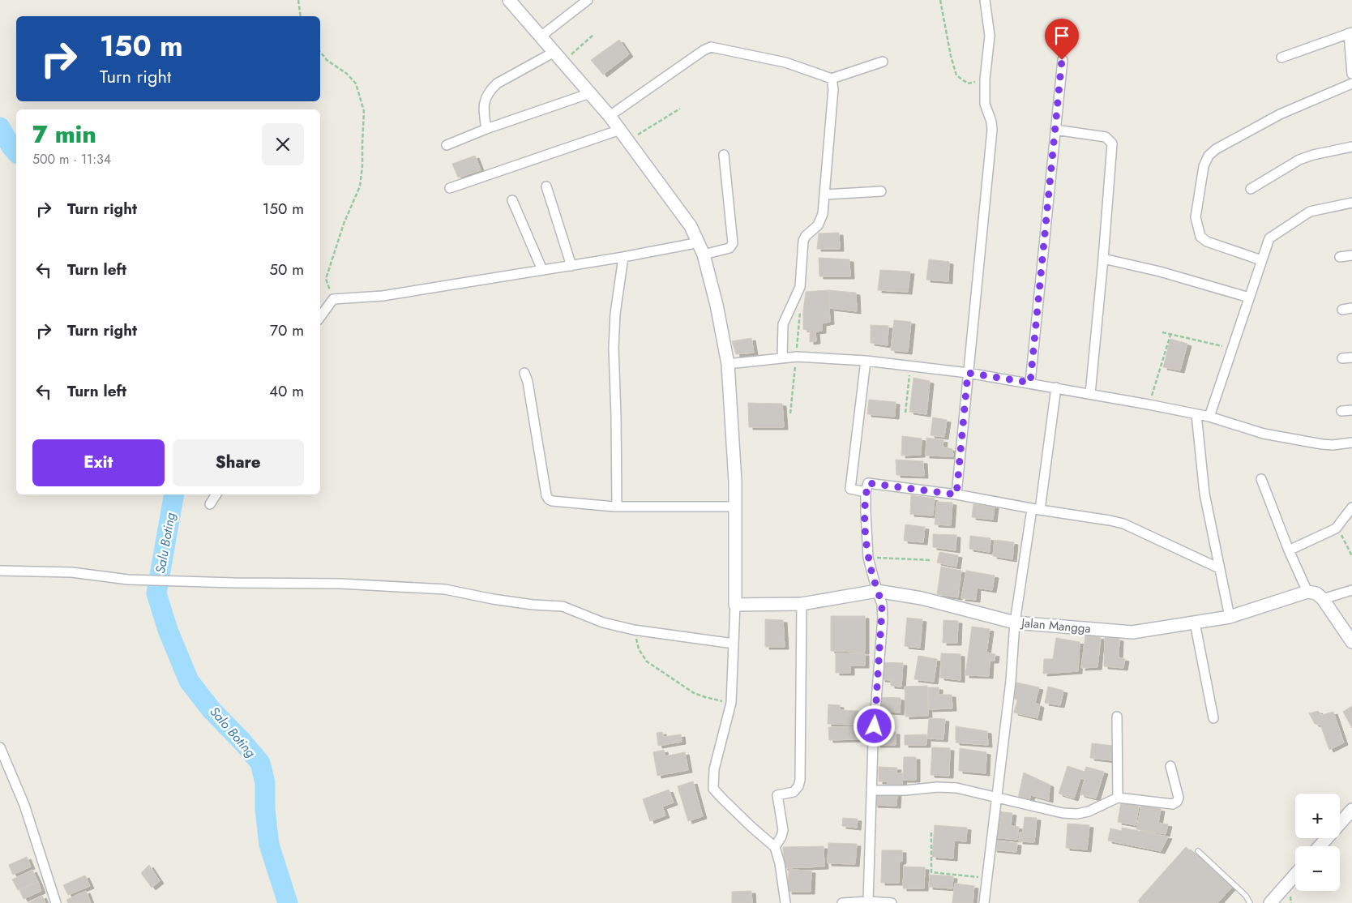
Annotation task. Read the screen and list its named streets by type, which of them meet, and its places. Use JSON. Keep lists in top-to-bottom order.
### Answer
{
  "streets": {
    "street": ["Jalan Mangga"]
  },
  "water": ["Salu Boting", "Salo Boting"],
  "page": {
    "turn": ["150 m", "Turn right"],
    "heading": ["7 min", "500 m · 11:34"],
    "list": [
      {
        "name": "Turn right",
        "value": "150 m"
      },
      {
        "name": "Turn left",
        "value": "50 m"
      },
      {
        "name": "Turn right",
        "value": "70 m"
      },
      {
        "name": "Turn left",
        "value": "40 m"
      }
    ],
    "buttons": ["Exit", "Share"],
    "map_buttons": ["+", "−"]
  }
}
